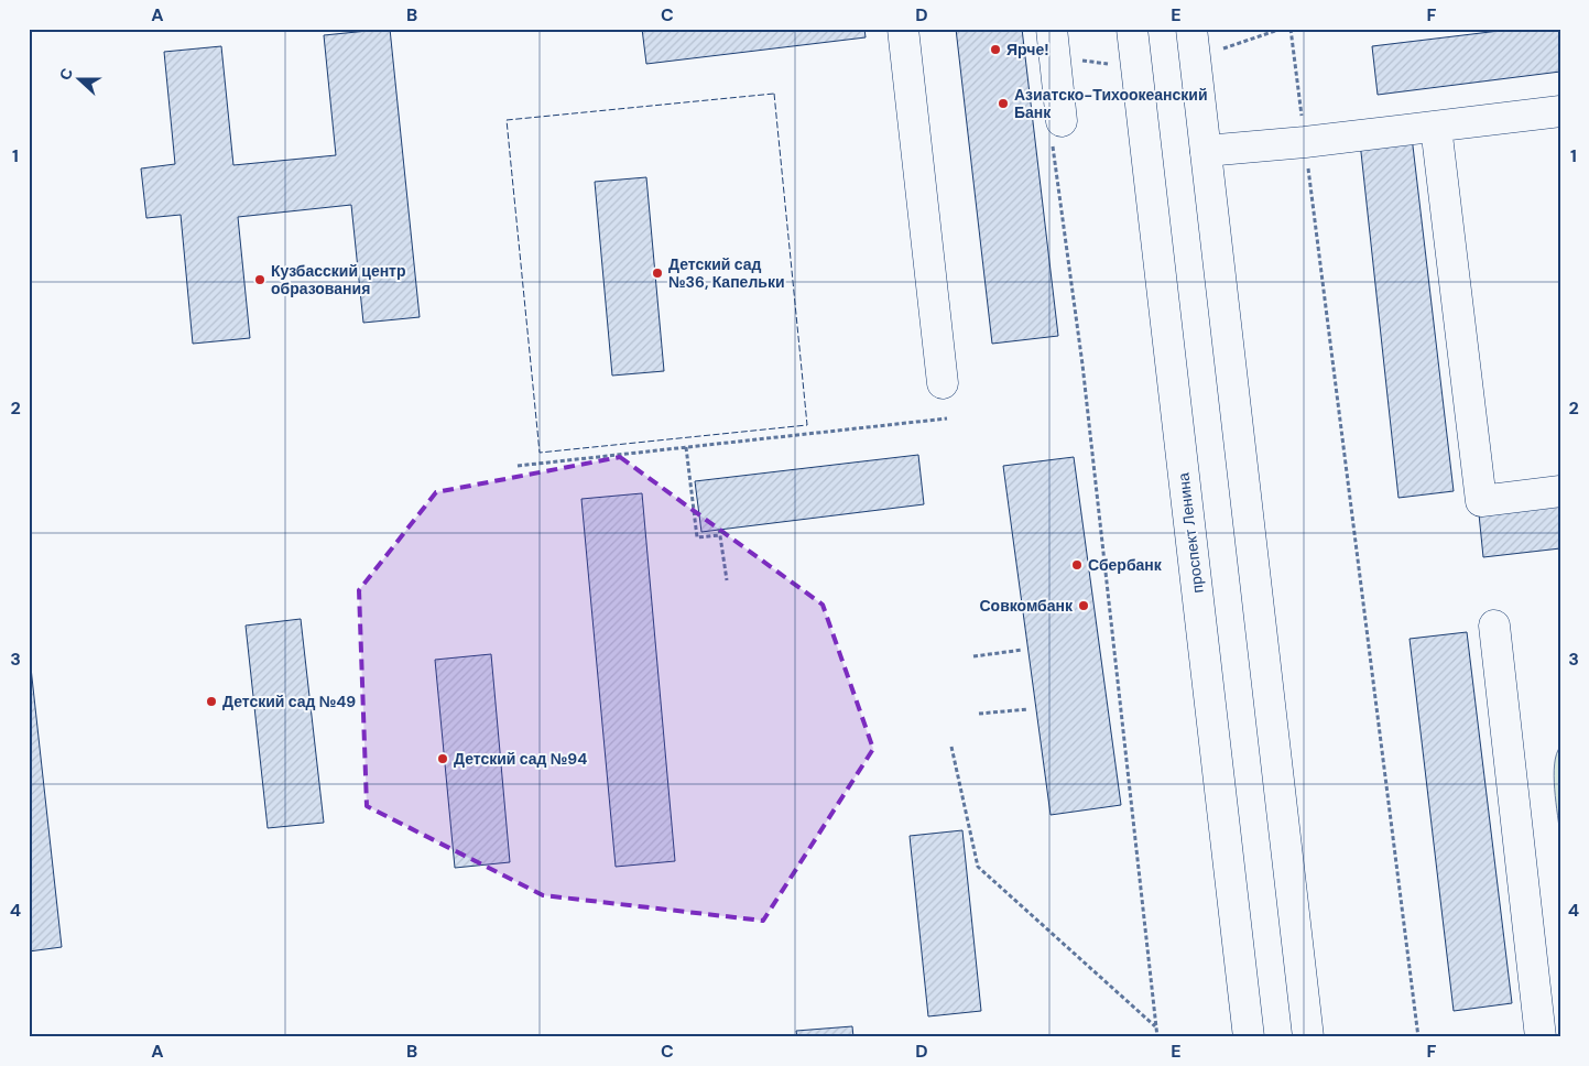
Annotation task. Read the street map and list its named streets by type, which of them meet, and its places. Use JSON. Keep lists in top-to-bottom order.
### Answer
{
  "streets": {
    "main road": ["проспект Ленина"]
  },
  "places": [
    "Ярче!",
    "Азиатско-Тихоокеанский Банк",
    "Детский сад №36, Капельки",
    "Кузбасский центр образования",
    "Сбербанк",
    "Совкомбанк",
    "Детский сад №49",
    "Детский сад №94"
  ],
  "north": "left",
  "grid": {
    "columns": [
      "A",
      "B",
      "C",
      "D",
      "E",
      "F"
    ],
    "rows": [
      "1",
      "2",
      "3",
      "4"
    ]
  }
}
